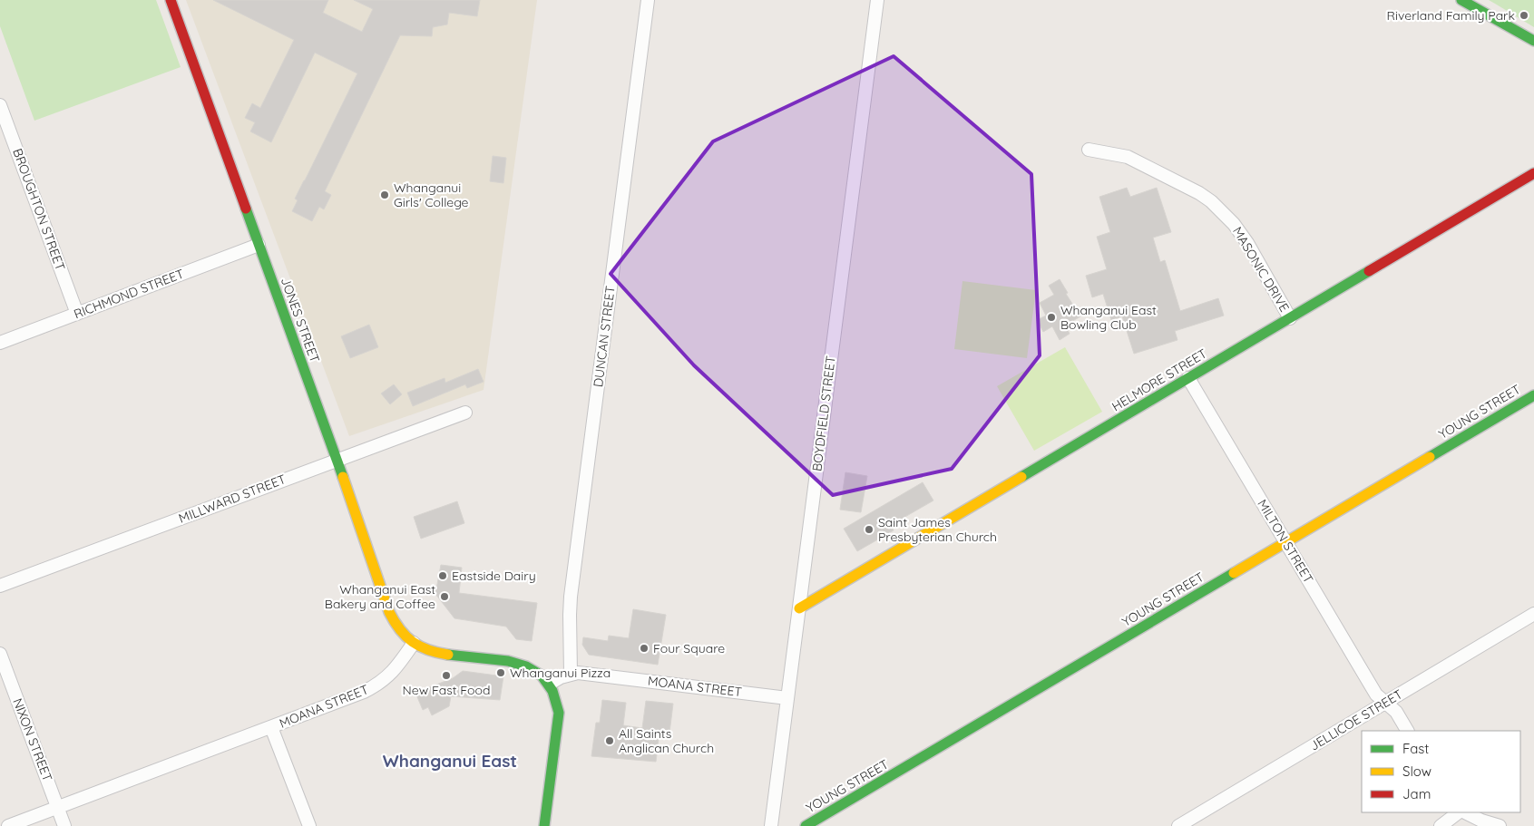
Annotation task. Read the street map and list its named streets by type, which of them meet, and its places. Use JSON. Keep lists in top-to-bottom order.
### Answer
{
  "streets": {
    "street": [
      "BROUGHTON STREET",
      "MASONIC DRIVE",
      "RICHMOND STREET",
      "JONES STREET",
      "DUNCAN STREET",
      "HELMORE STREET",
      "YOUNG STREET",
      "BOYDFIELD STREET",
      "MILLWARD STREET",
      "MILTON STREET",
      "MOANA STREET",
      "JELLICOE STREET",
      "NIXON STREET"
    ]
  },
  "crossings": [
    ["BROUGHTON STREET", "RICHMOND STREET"],
    ["MASONIC DRIVE", "HELMORE STREET"],
    ["RICHMOND STREET", "JONES STREET"],
    ["JONES STREET", "MILLWARD STREET"],
    ["JONES STREET", "MOANA STREET"],
    ["DUNCAN STREET", "MOANA STREET"],
    ["HELMORE STREET", "BOYDFIELD STREET"],
    ["HELMORE STREET", "MILTON STREET"],
    ["YOUNG STREET", "MILTON STREET"],
    ["BOYDFIELD STREET", "MOANA STREET"],
    ["MILTON STREET", "JELLICOE STREET"],
    ["MOANA STREET", "NIXON STREET"]
  ],
  "districts": ["Whanganui East"],
  "places": [
    "Riverland Family Park",
    "Whanganui Girls' College",
    "Whanganui East Bowling Club",
    "Saint James Presbyterian Church",
    "Eastside Dairy",
    "Whanganui East Bakery and Coffee",
    "Four Square",
    "Whanganui Pizza",
    "New Fast Food",
    "All Saints Anglican Church"
  ],
  "legend": ["Fast", "Slow", "Jam"]
}
